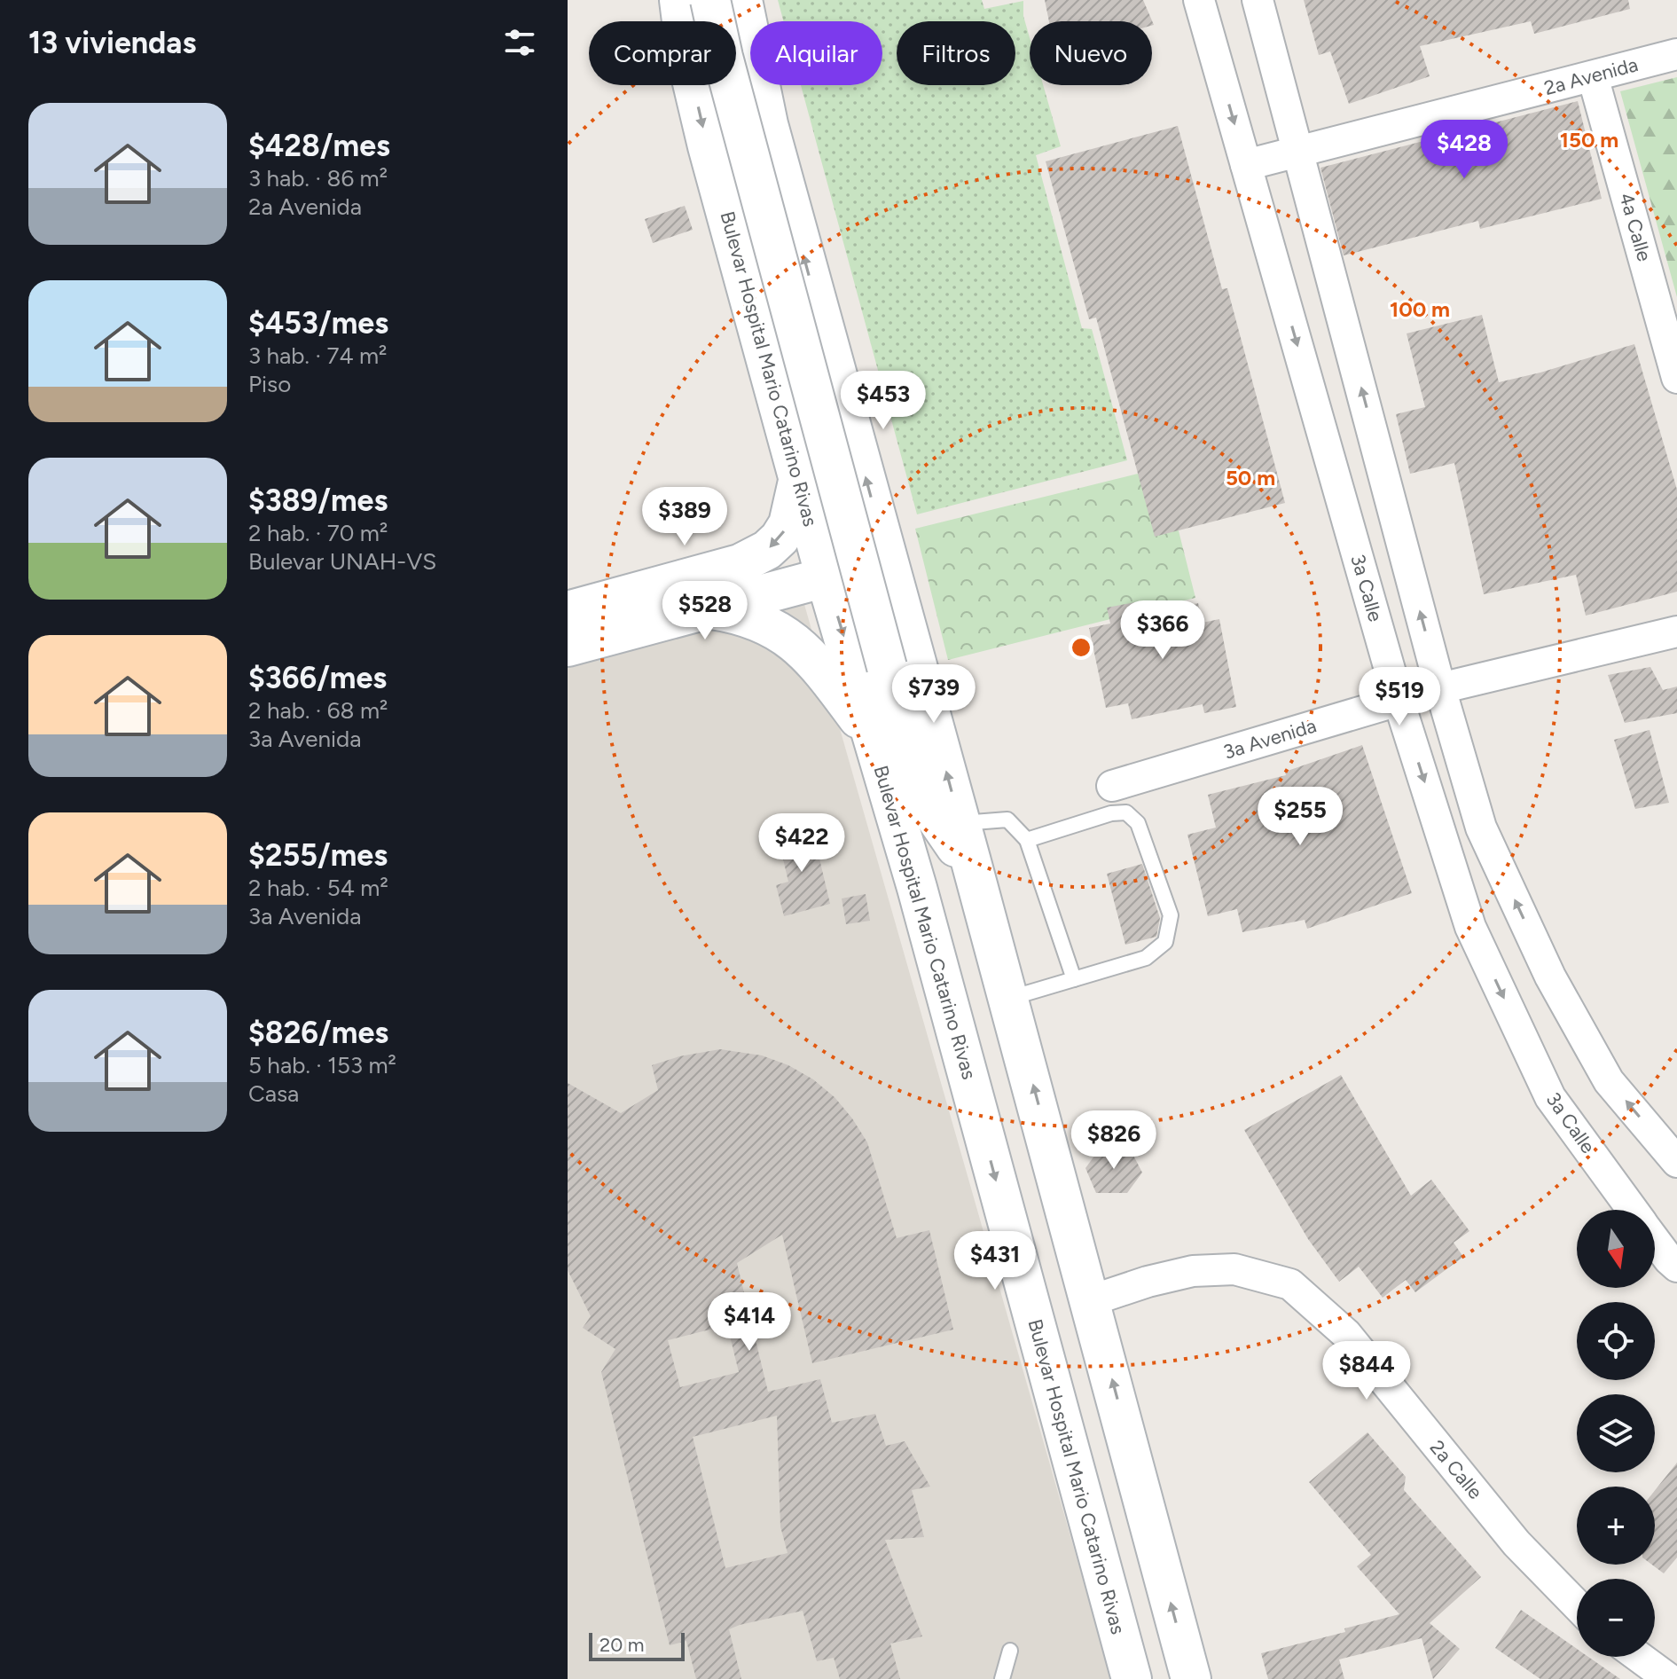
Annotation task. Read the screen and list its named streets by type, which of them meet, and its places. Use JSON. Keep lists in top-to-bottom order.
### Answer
{
  "streets": {
    "main road": ["Bulevar Hospital Mario Catarino Rivas"],
    "street": [
      "2a Avenida",
      "4a Calle",
      "3a Calle",
      "3a Avenida",
      "2a Calle"
    ]
  },
  "crossings": [
    ["2a Avenida", "4a Calle"],
    ["2a Avenida", "3a Calle"],
    ["3a Calle", "3a Avenida"]
  ],
  "scale_bar": "20 m",
  "north": "bottom",
  "page": {
    "heading": "13 viviendas",
    "chip": [
      "Comprar",
      "Alquilar",
      "Filtros",
      "Nuevo"
    ],
    "list": [
      {
        "name": "$428/mes",
        "note": "3 hab. · 86 m² · 2a Avenida"
      },
      {
        "name": "$453/mes",
        "note": "3 hab. · 74 m² · Piso"
      },
      {
        "name": "$389/mes",
        "note": "2 hab. · 70 m² · Bulevar UNAH-VS"
      },
      {
        "name": "$366/mes",
        "note": "2 hab. · 68 m² · 3a Avenida"
      },
      {
        "name": "$255/mes",
        "note": "2 hab. · 54 m² · 3a Avenida"
      },
      {
        "name": "$826/mes",
        "note": "5 hab. · 153 m² · Casa"
      }
    ],
    "price": [
      "$428",
      "$453",
      "$389",
      "$528",
      "$366",
      "$739",
      "$519",
      "$255",
      "$422",
      "$826",
      "$431",
      "$414",
      "$844"
    ],
    "map_buttons": ["+", "−"],
    "scale": "20 m"
  },
  "rings": ["150 m", "100 m", "50 m"]
}
